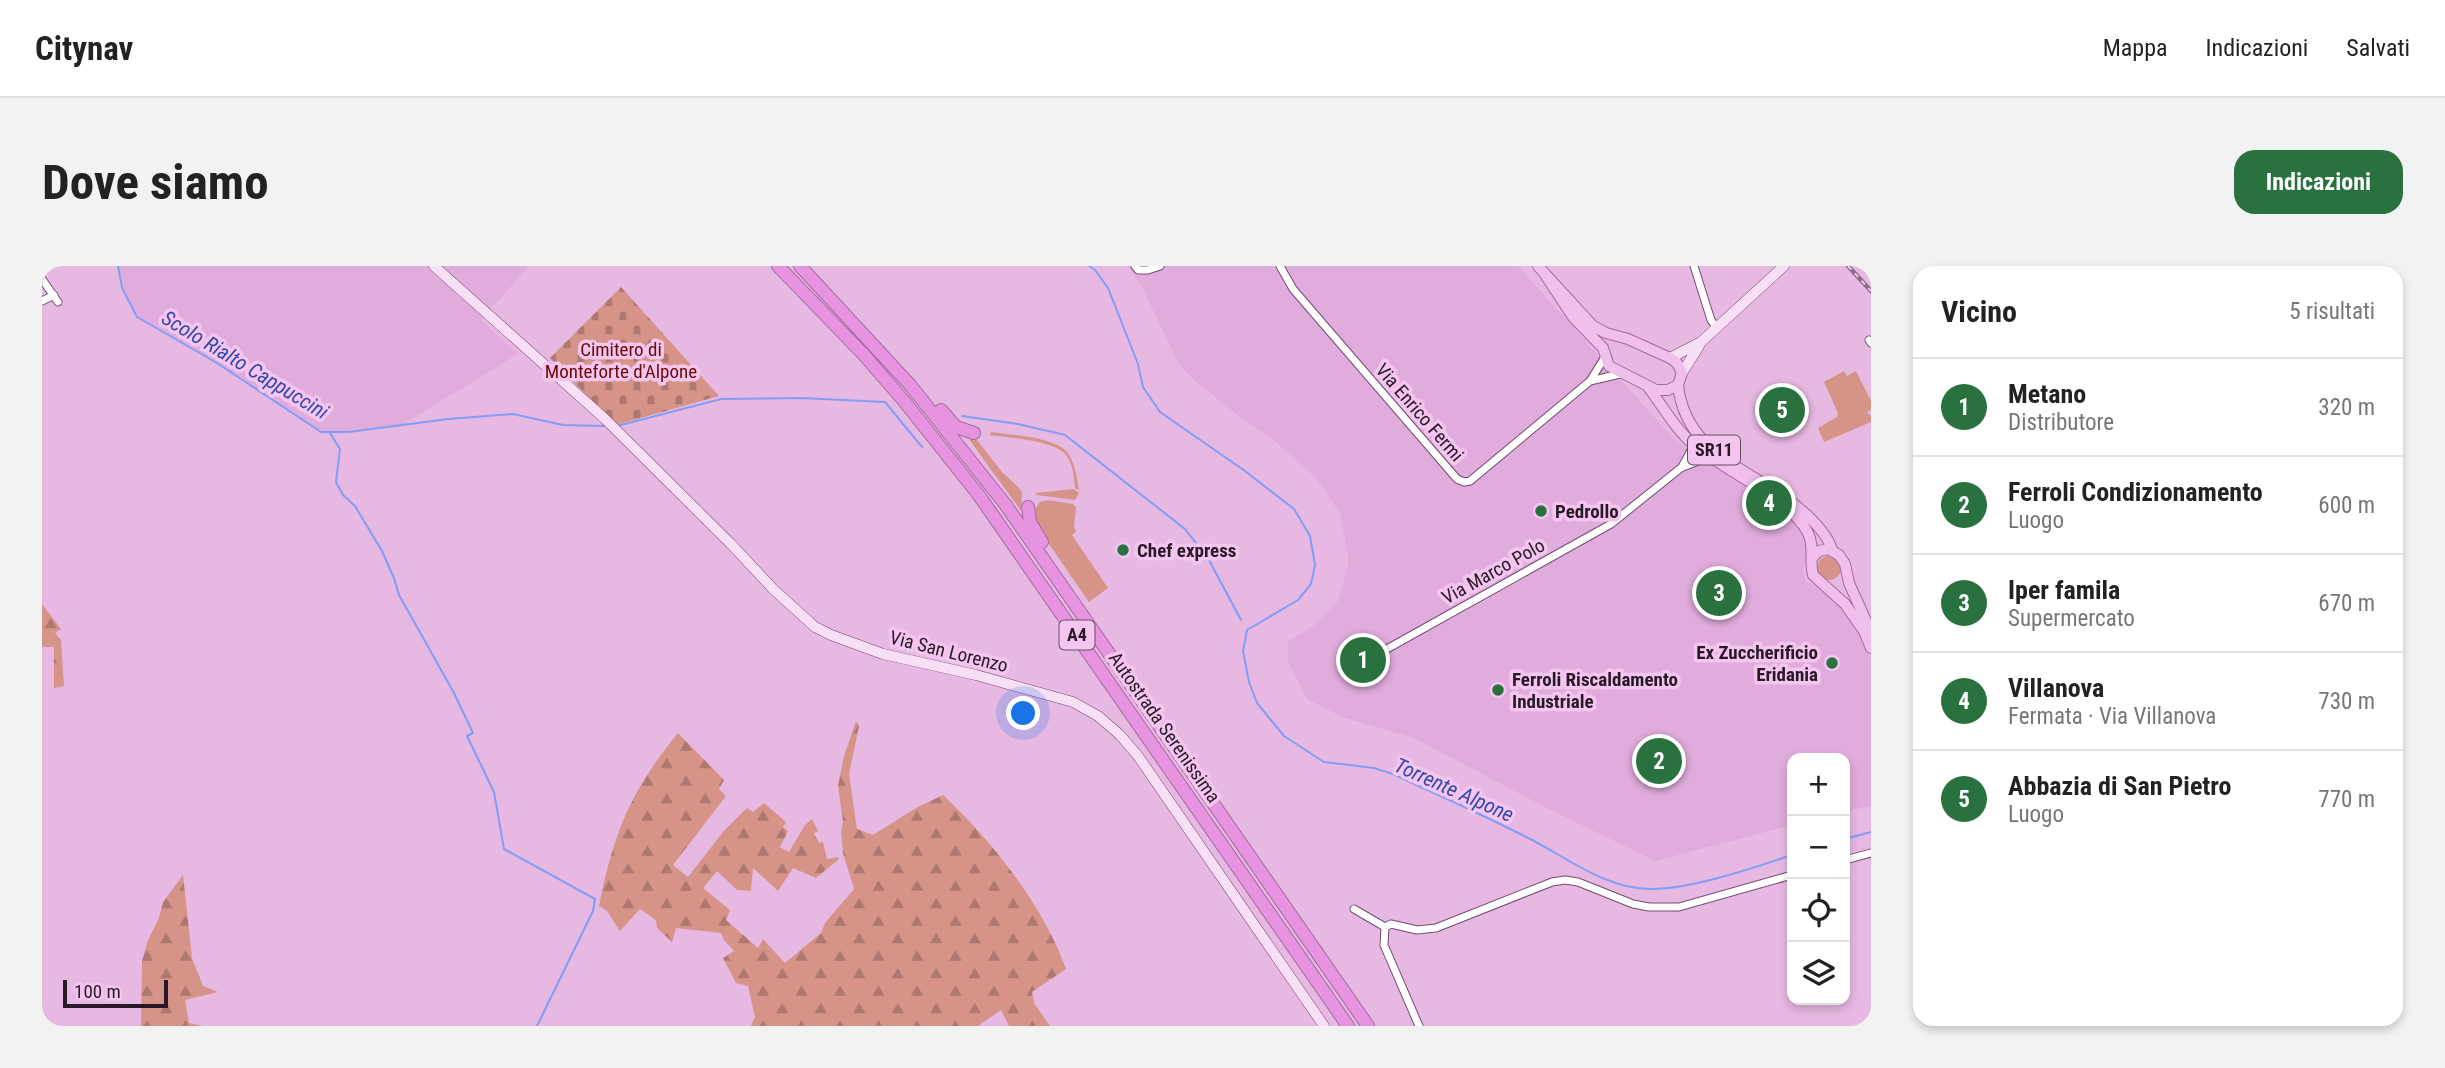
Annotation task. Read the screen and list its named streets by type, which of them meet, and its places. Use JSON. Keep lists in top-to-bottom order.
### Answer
{
  "streets": {
    "highway": ["A4", "Autostrada Serenissima"],
    "main road": ["SR11"],
    "street": ["Via Enrico Fermi", "Via Marco Polo", "Via San Lorenzo"]
  },
  "crossings": [
    ["SR11", "Via Marco Polo"]
  ],
  "water": ["Scolo Rialto Cappuccini", "Torrente Alpone"],
  "parks": ["Cimitero di Monteforte d'Alpone"],
  "places": [
    "Pedrollo",
    "Chef express",
    "Ex Zuccherificio Eridania",
    "Ferroli Riscaldamento Industriale"
  ],
  "scale_bar": "100 m",
  "page": {
    "header": "Citynav",
    "nav": ["Mappa", "Indicazioni", "Salvati"],
    "buttons": "Indicazioni",
    "title": "Dove siamo",
    "heading": ["Vicino", "5 risultati"],
    "list": [
      {
        "mark": "1",
        "name": "Metano",
        "note": "Distributore",
        "value": "320 m"
      },
      {
        "mark": "2",
        "name": "Ferroli Condizionamento",
        "note": "Luogo",
        "value": "600 m"
      },
      {
        "mark": "3",
        "name": "Iper famila",
        "note": "Supermercato",
        "value": "670 m"
      },
      {
        "mark": "4",
        "name": "Villanova",
        "note": "Fermata · Via Villanova",
        "value": "730 m"
      },
      {
        "mark": "5",
        "name": "Abbazia di San Pietro",
        "note": "Luogo",
        "value": "770 m"
      }
    ],
    "pins": [
      "5",
      "4",
      "3",
      "1",
      "2"
    ],
    "map_buttons": ["+", "−"],
    "scale": "100 m"
  }
}
